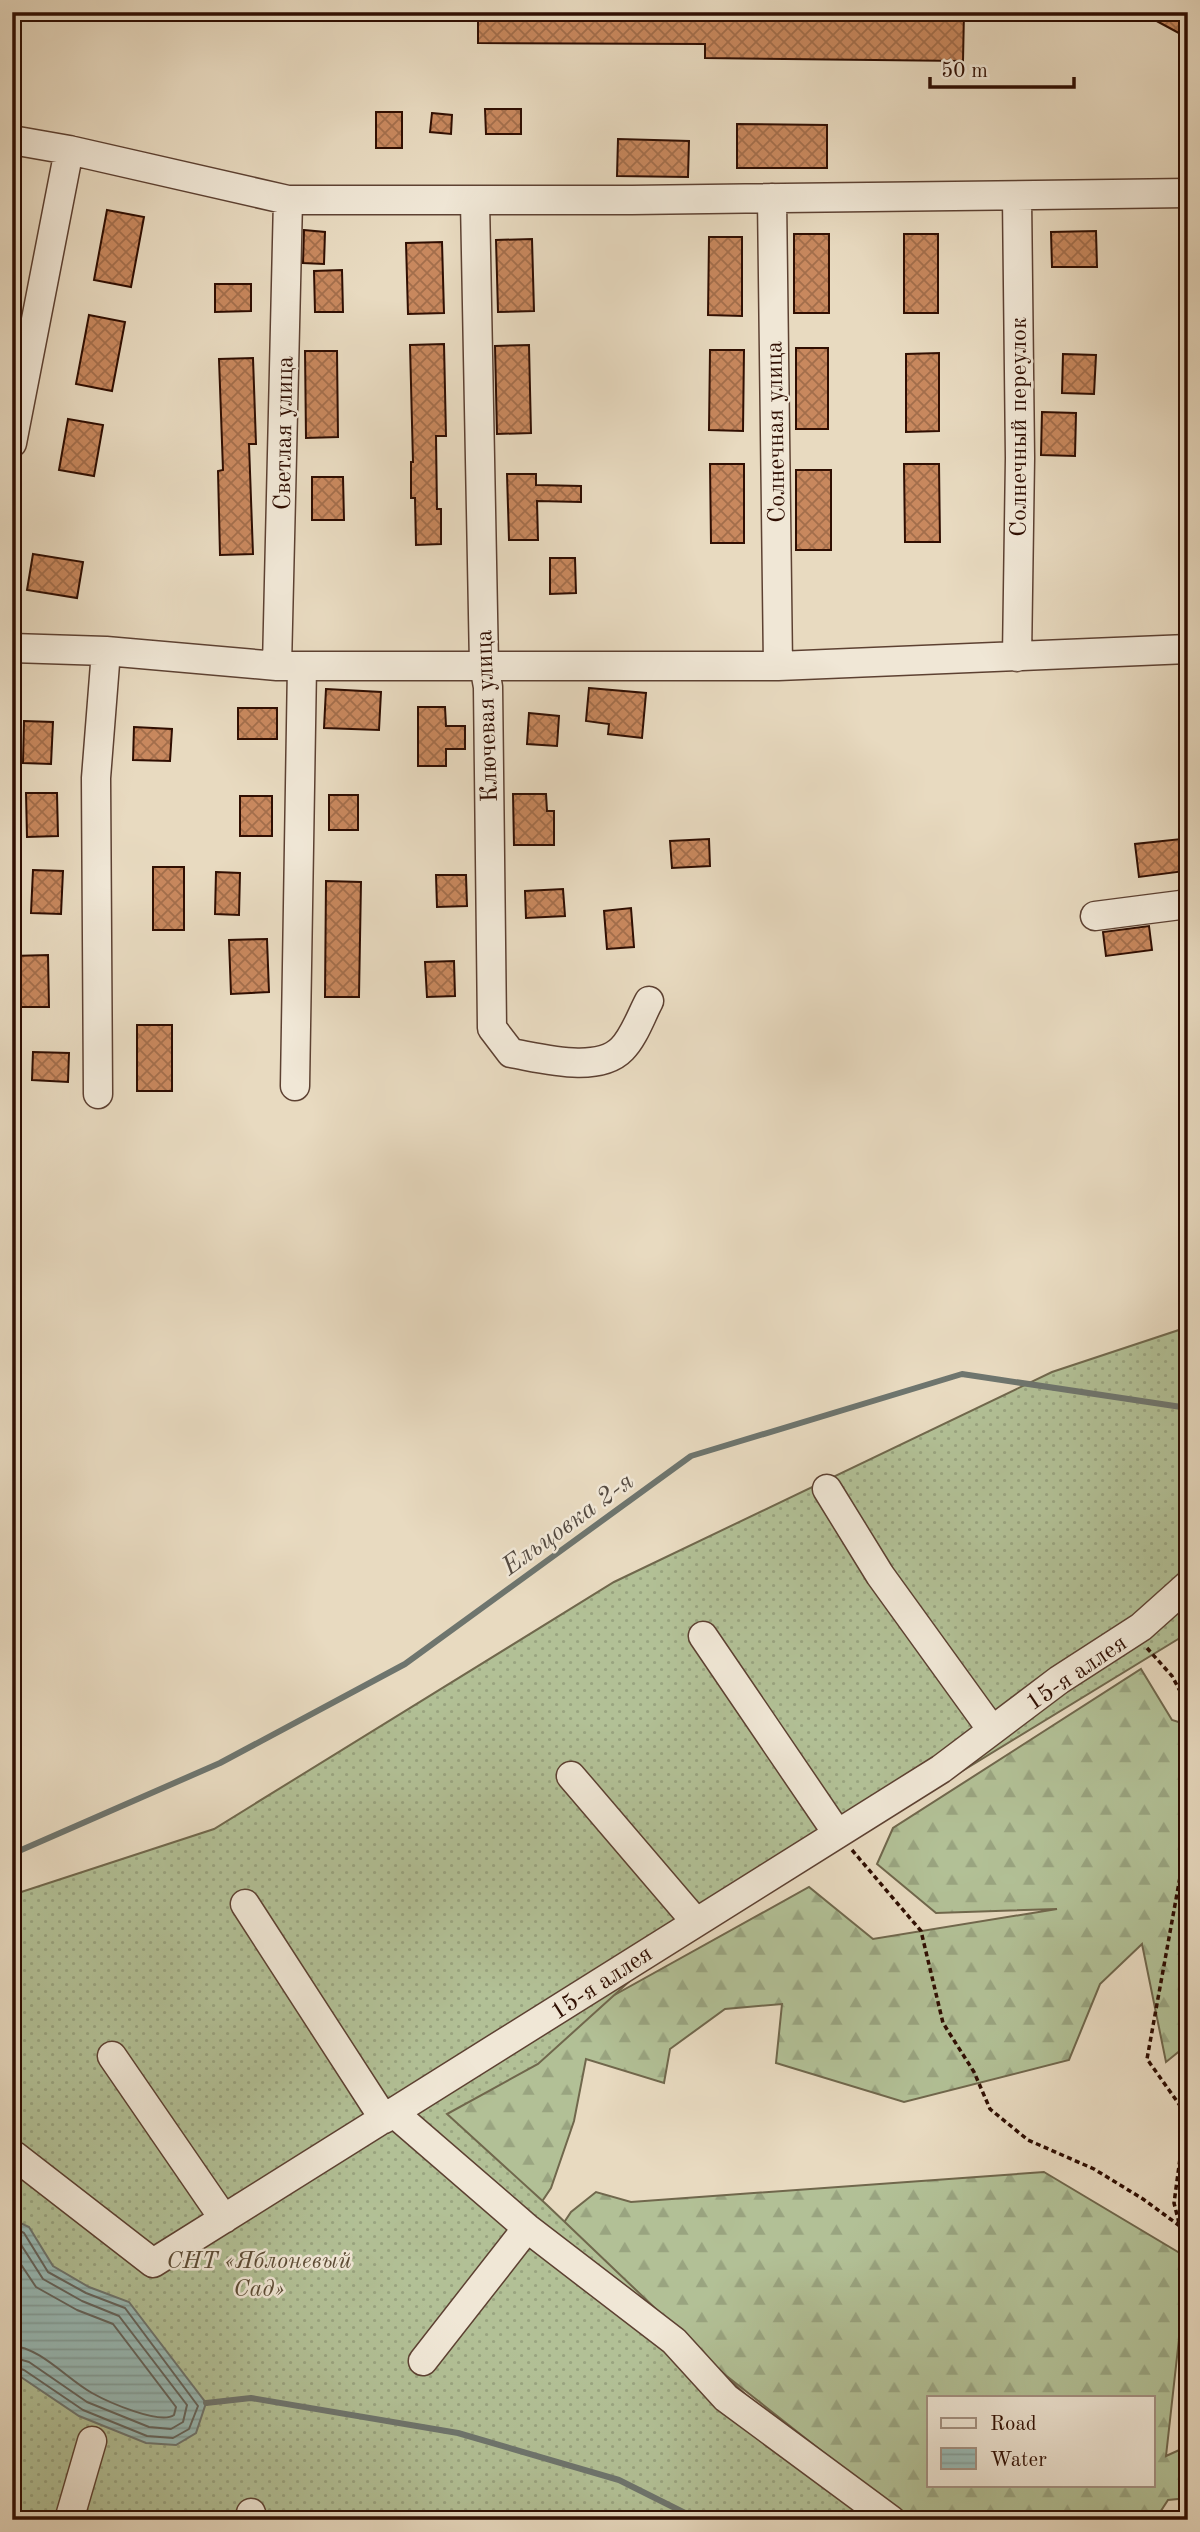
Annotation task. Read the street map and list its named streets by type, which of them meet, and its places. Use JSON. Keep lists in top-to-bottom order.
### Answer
{
  "streets": {
    "street": [
      "Солнечный переулок",
      "Солнечная улица",
      "Светлая улица",
      "Ключевая улица",
      "15-я аллея"
    ]
  },
  "water": ["Ельцовка 2-я"],
  "parks": ["СНТ «Яблоневый Сад»"],
  "legend": ["Road", "Water"],
  "scale_bar": "50 m"
}
